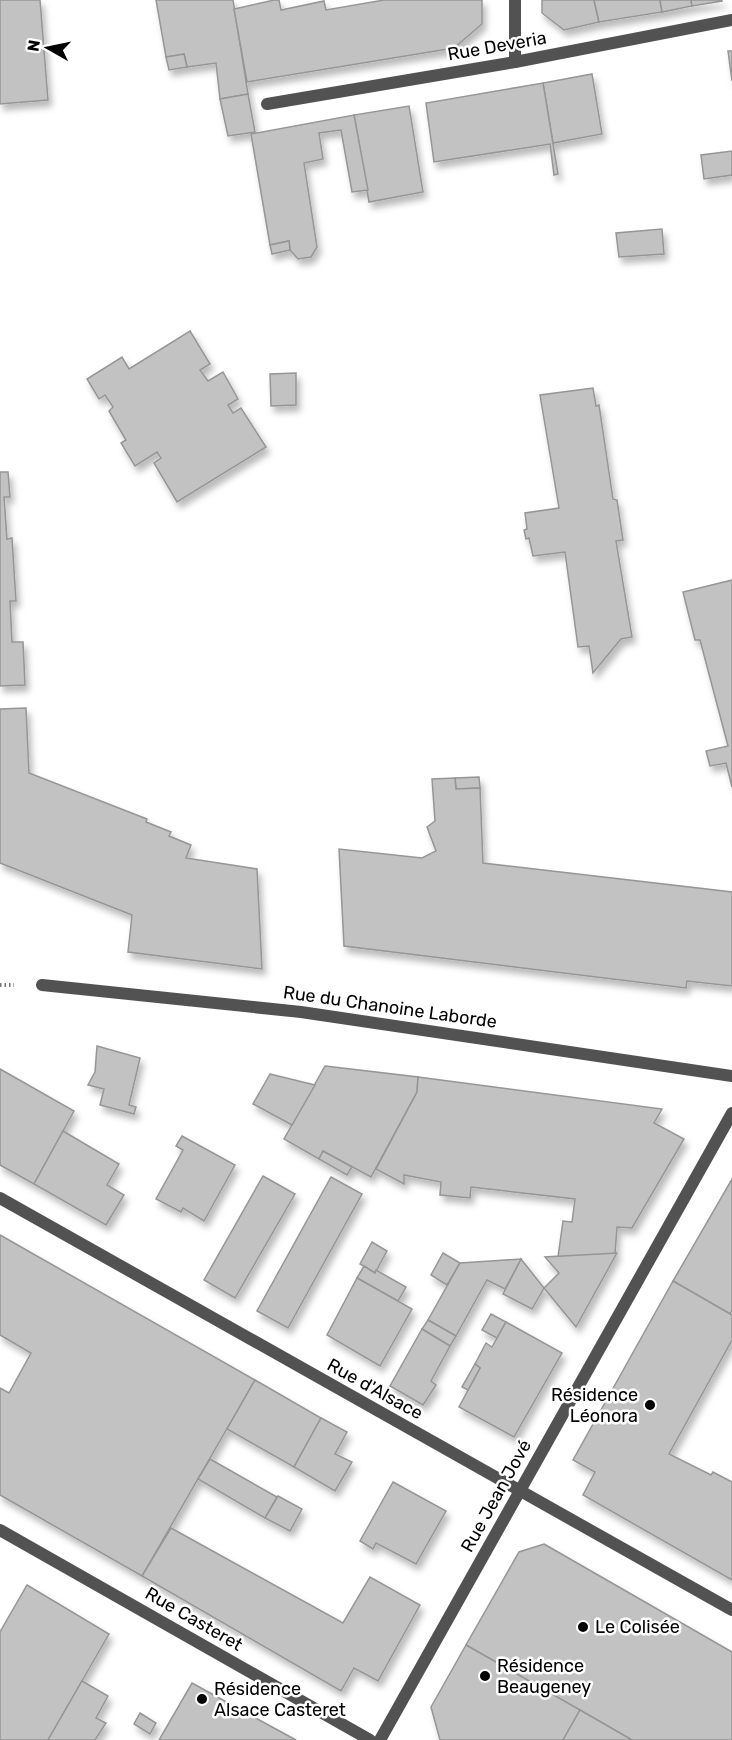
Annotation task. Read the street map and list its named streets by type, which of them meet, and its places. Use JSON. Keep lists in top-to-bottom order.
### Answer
{
  "streets": {
    "street": [
      "Rue Deveria",
      "Rue du Chanoine Laborde",
      "Rue d'Alsace",
      "Rue Jean Jové",
      "Rue Casteret"
    ]
  },
  "crossings": [
    ["Rue d'Alsace", "Rue Jean Jové"]
  ],
  "places": [
    "Résidence Léonora",
    "Le Colisée",
    "Résidence Beaugeney",
    "Résidence Alsace Casteret"
  ],
  "north": "left"
}
